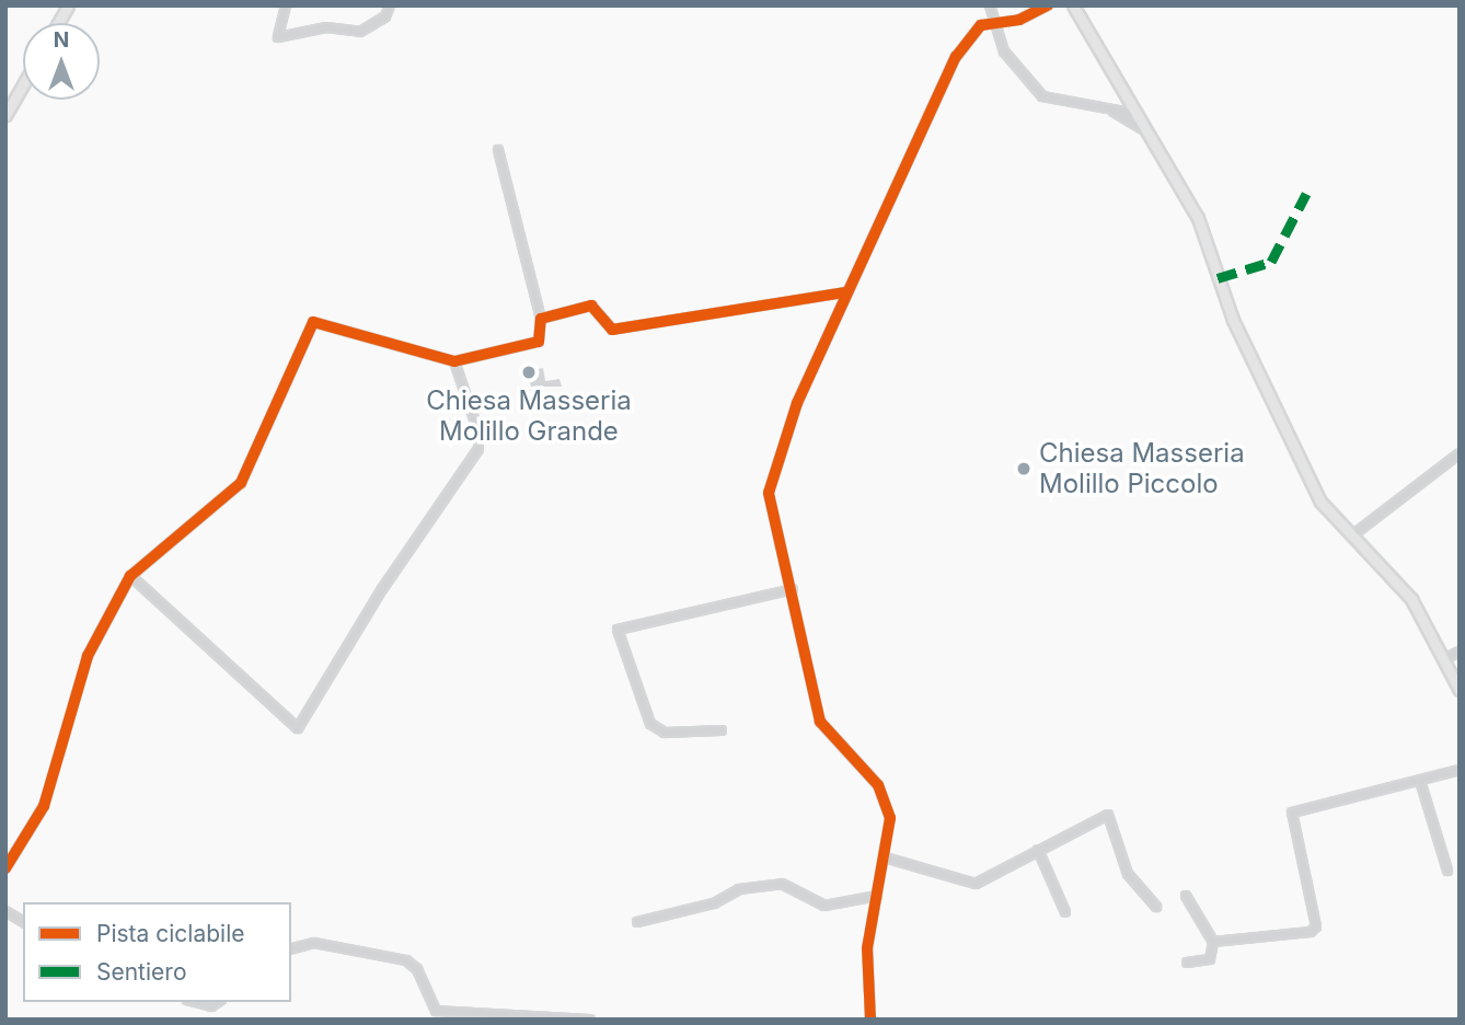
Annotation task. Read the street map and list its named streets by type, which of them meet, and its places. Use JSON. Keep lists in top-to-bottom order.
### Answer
{
  "places": ["Chiesa Masseria Molillo Grande", "Chiesa Masseria Molillo Piccolo"],
  "legend": ["Pista ciclabile", "Sentiero"],
  "north": "top"
}
